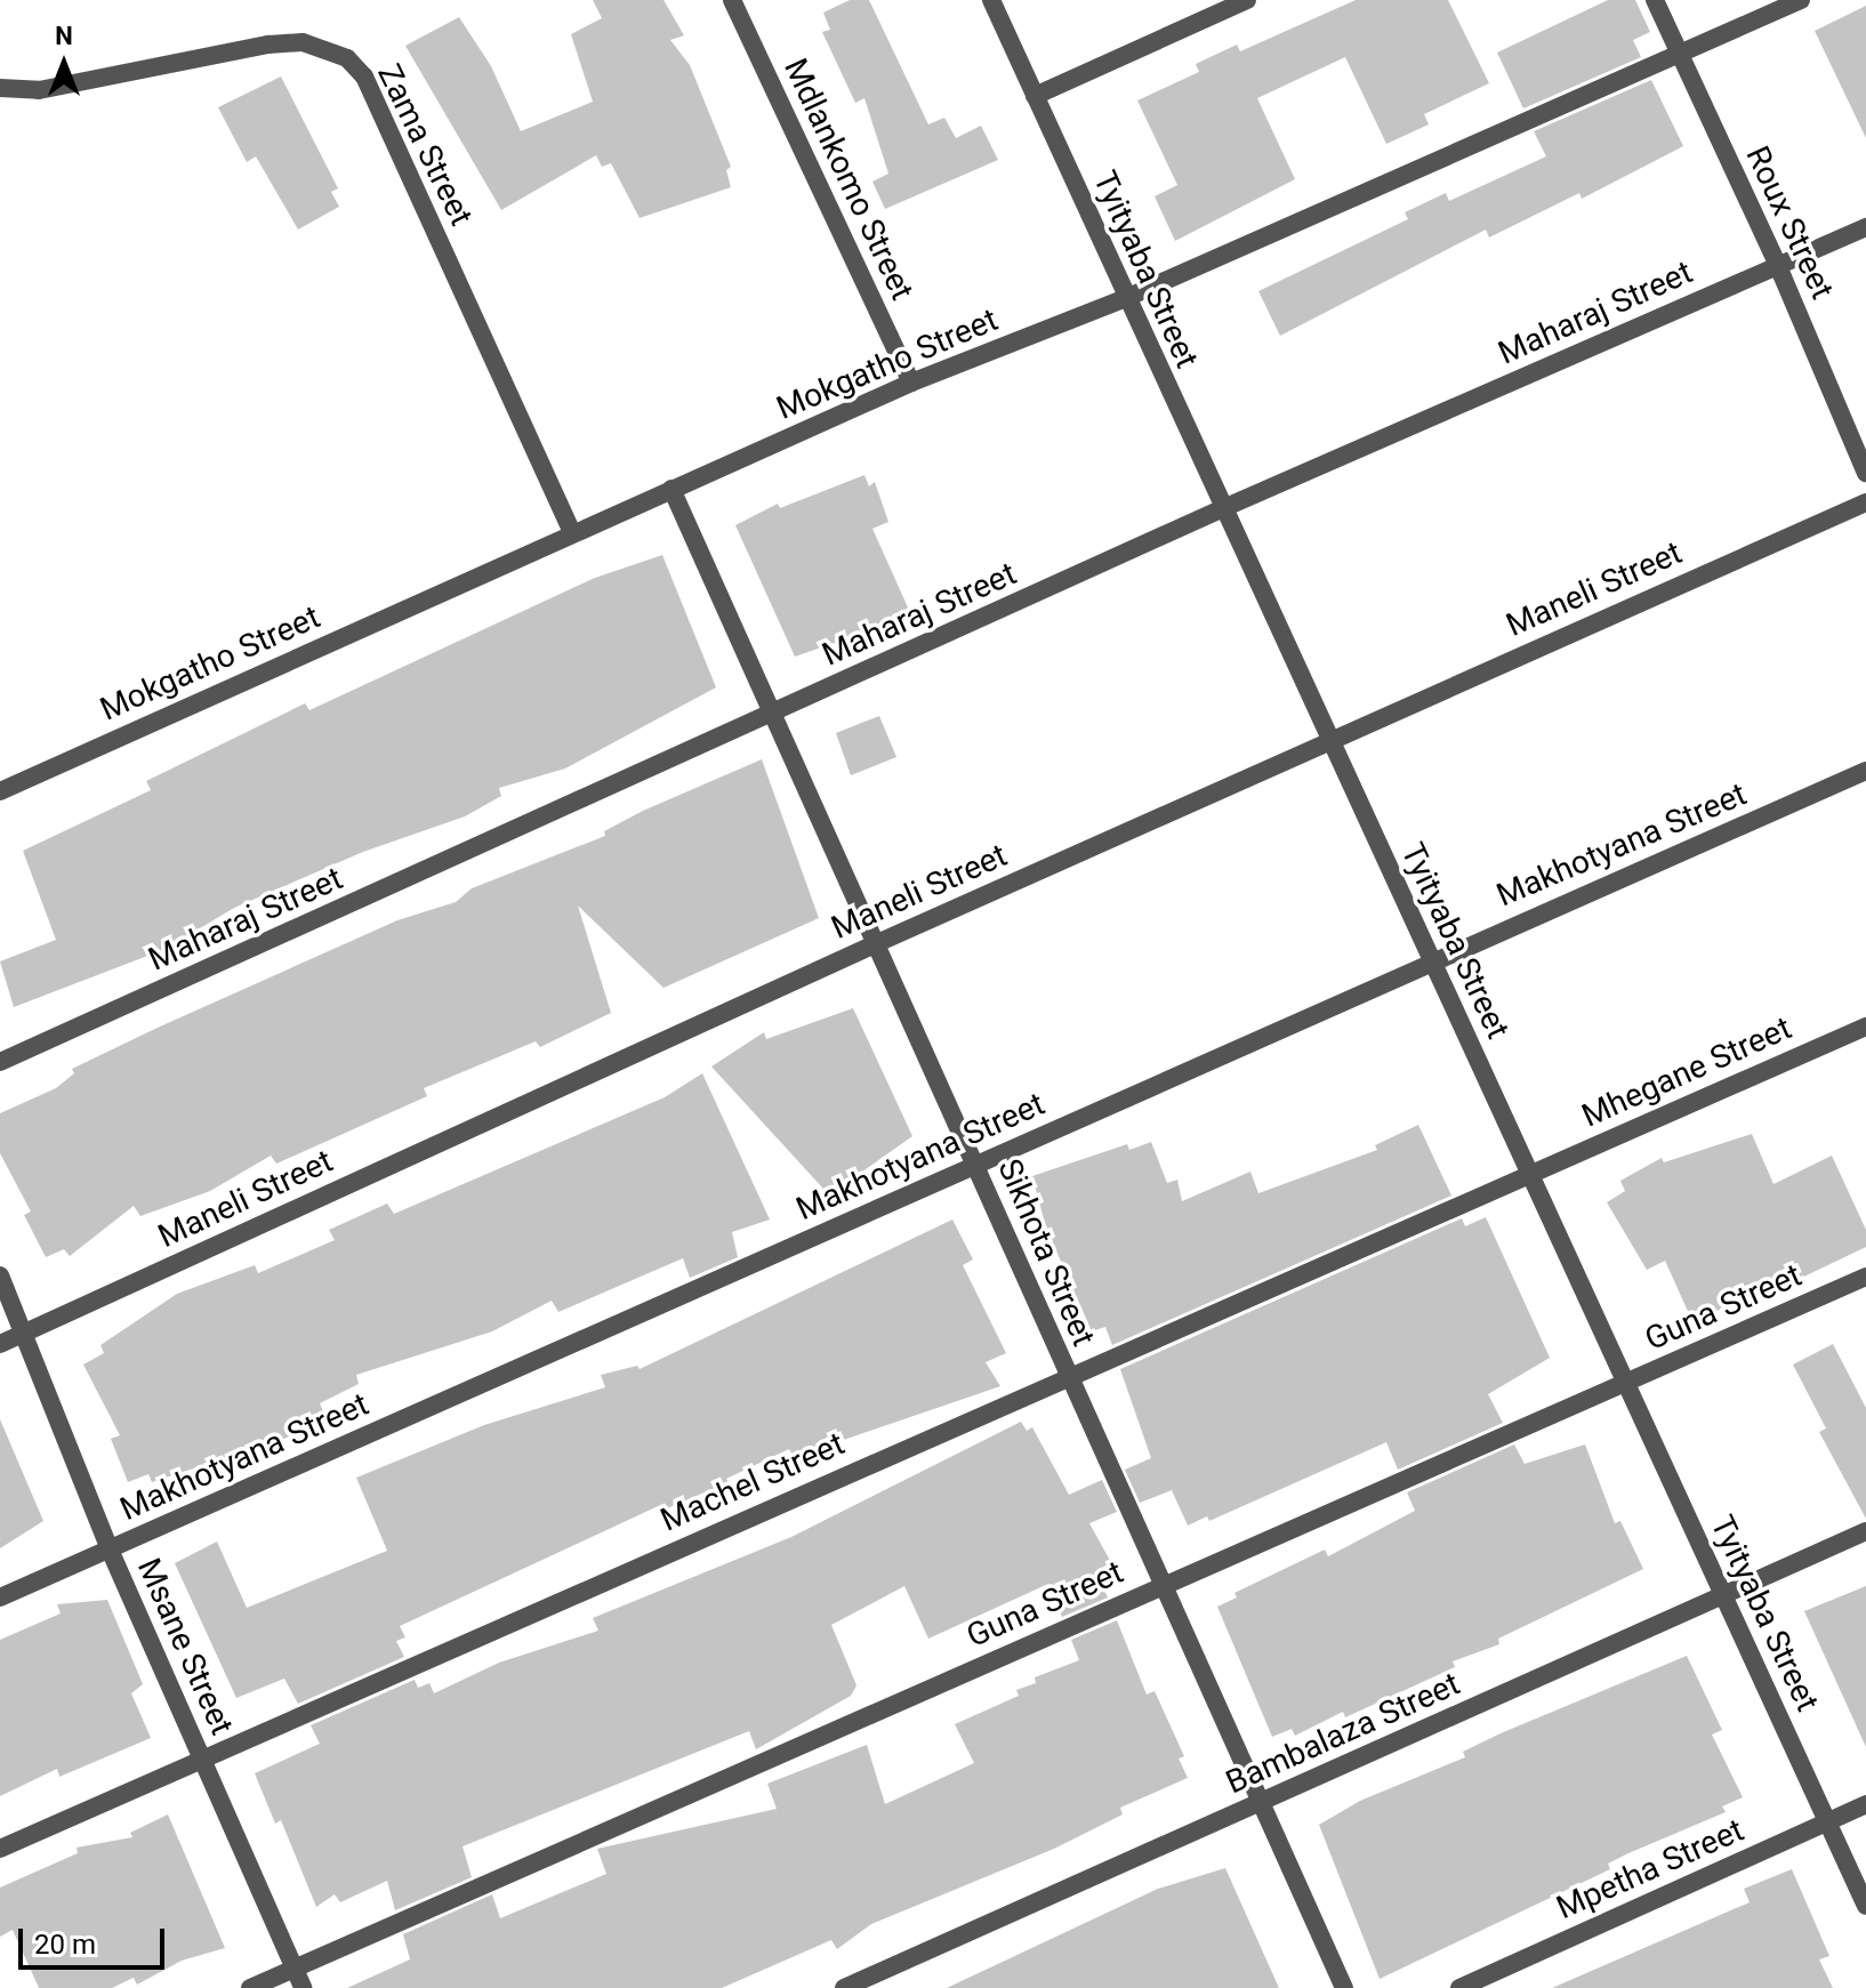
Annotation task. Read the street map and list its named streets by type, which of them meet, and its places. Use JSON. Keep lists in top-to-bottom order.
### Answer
{
  "streets": {
    "street": [
      "Zama Street",
      "Mdlankomo Street",
      "Roux Street",
      "Tyityaba Street",
      "Maharaj Street",
      "Mokgatho Street",
      "Maneli Street",
      "Makhotyana Street",
      "Mhegane Street",
      "Sikhota Street",
      "Guna Street",
      "Machel Street",
      "Msane Street",
      "Bambalaza Street",
      "Mpetha Street"
    ]
  },
  "crossings": [
    ["Zama Street", "Mokgatho Street"],
    ["Mdlankomo Street", "Mokgatho Street"],
    ["Roux Street", "Maharaj Street"],
    ["Roux Street", "Mokgatho Street"],
    ["Tyityaba Street", "Maharaj Street"],
    ["Tyityaba Street", "Mokgatho Street"],
    ["Tyityaba Street", "Maneli Street"],
    ["Tyityaba Street", "Makhotyana Street"],
    ["Tyityaba Street", "Mhegane Street"],
    ["Tyityaba Street", "Guna Street"],
    ["Tyityaba Street", "Machel Street"],
    ["Tyityaba Street", "Bambalaza Street"],
    ["Tyityaba Street", "Mpetha Street"],
    ["Maharaj Street", "Sikhota Street"],
    ["Mokgatho Street", "Sikhota Street"],
    ["Maneli Street", "Sikhota Street"],
    ["Maneli Street", "Msane Street"],
    ["Makhotyana Street", "Sikhota Street"],
    ["Makhotyana Street", "Msane Street"],
    ["Mhegane Street", "Machel Street"],
    ["Sikhota Street", "Guna Street"],
    ["Sikhota Street", "Machel Street"],
    ["Sikhota Street", "Bambalaza Street"],
    ["Guna Street", "Msane Street"],
    ["Machel Street", "Msane Street"]
  ],
  "scale_bar": "20 m",
  "north": "top"
}
